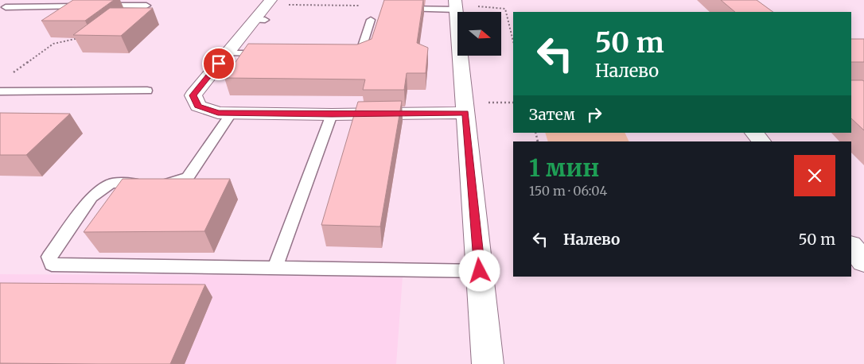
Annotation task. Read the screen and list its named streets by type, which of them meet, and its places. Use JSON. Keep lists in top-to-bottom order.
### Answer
{
  "north": "right",
  "page": {
    "turn": ["50 m", "Налево"],
    "then": "Затем",
    "heading": ["1 мин", "150 m · 06:04"],
    "list": [
      {
        "name": "Налево",
        "value": "50 m"
      }
    ]
  }
}
